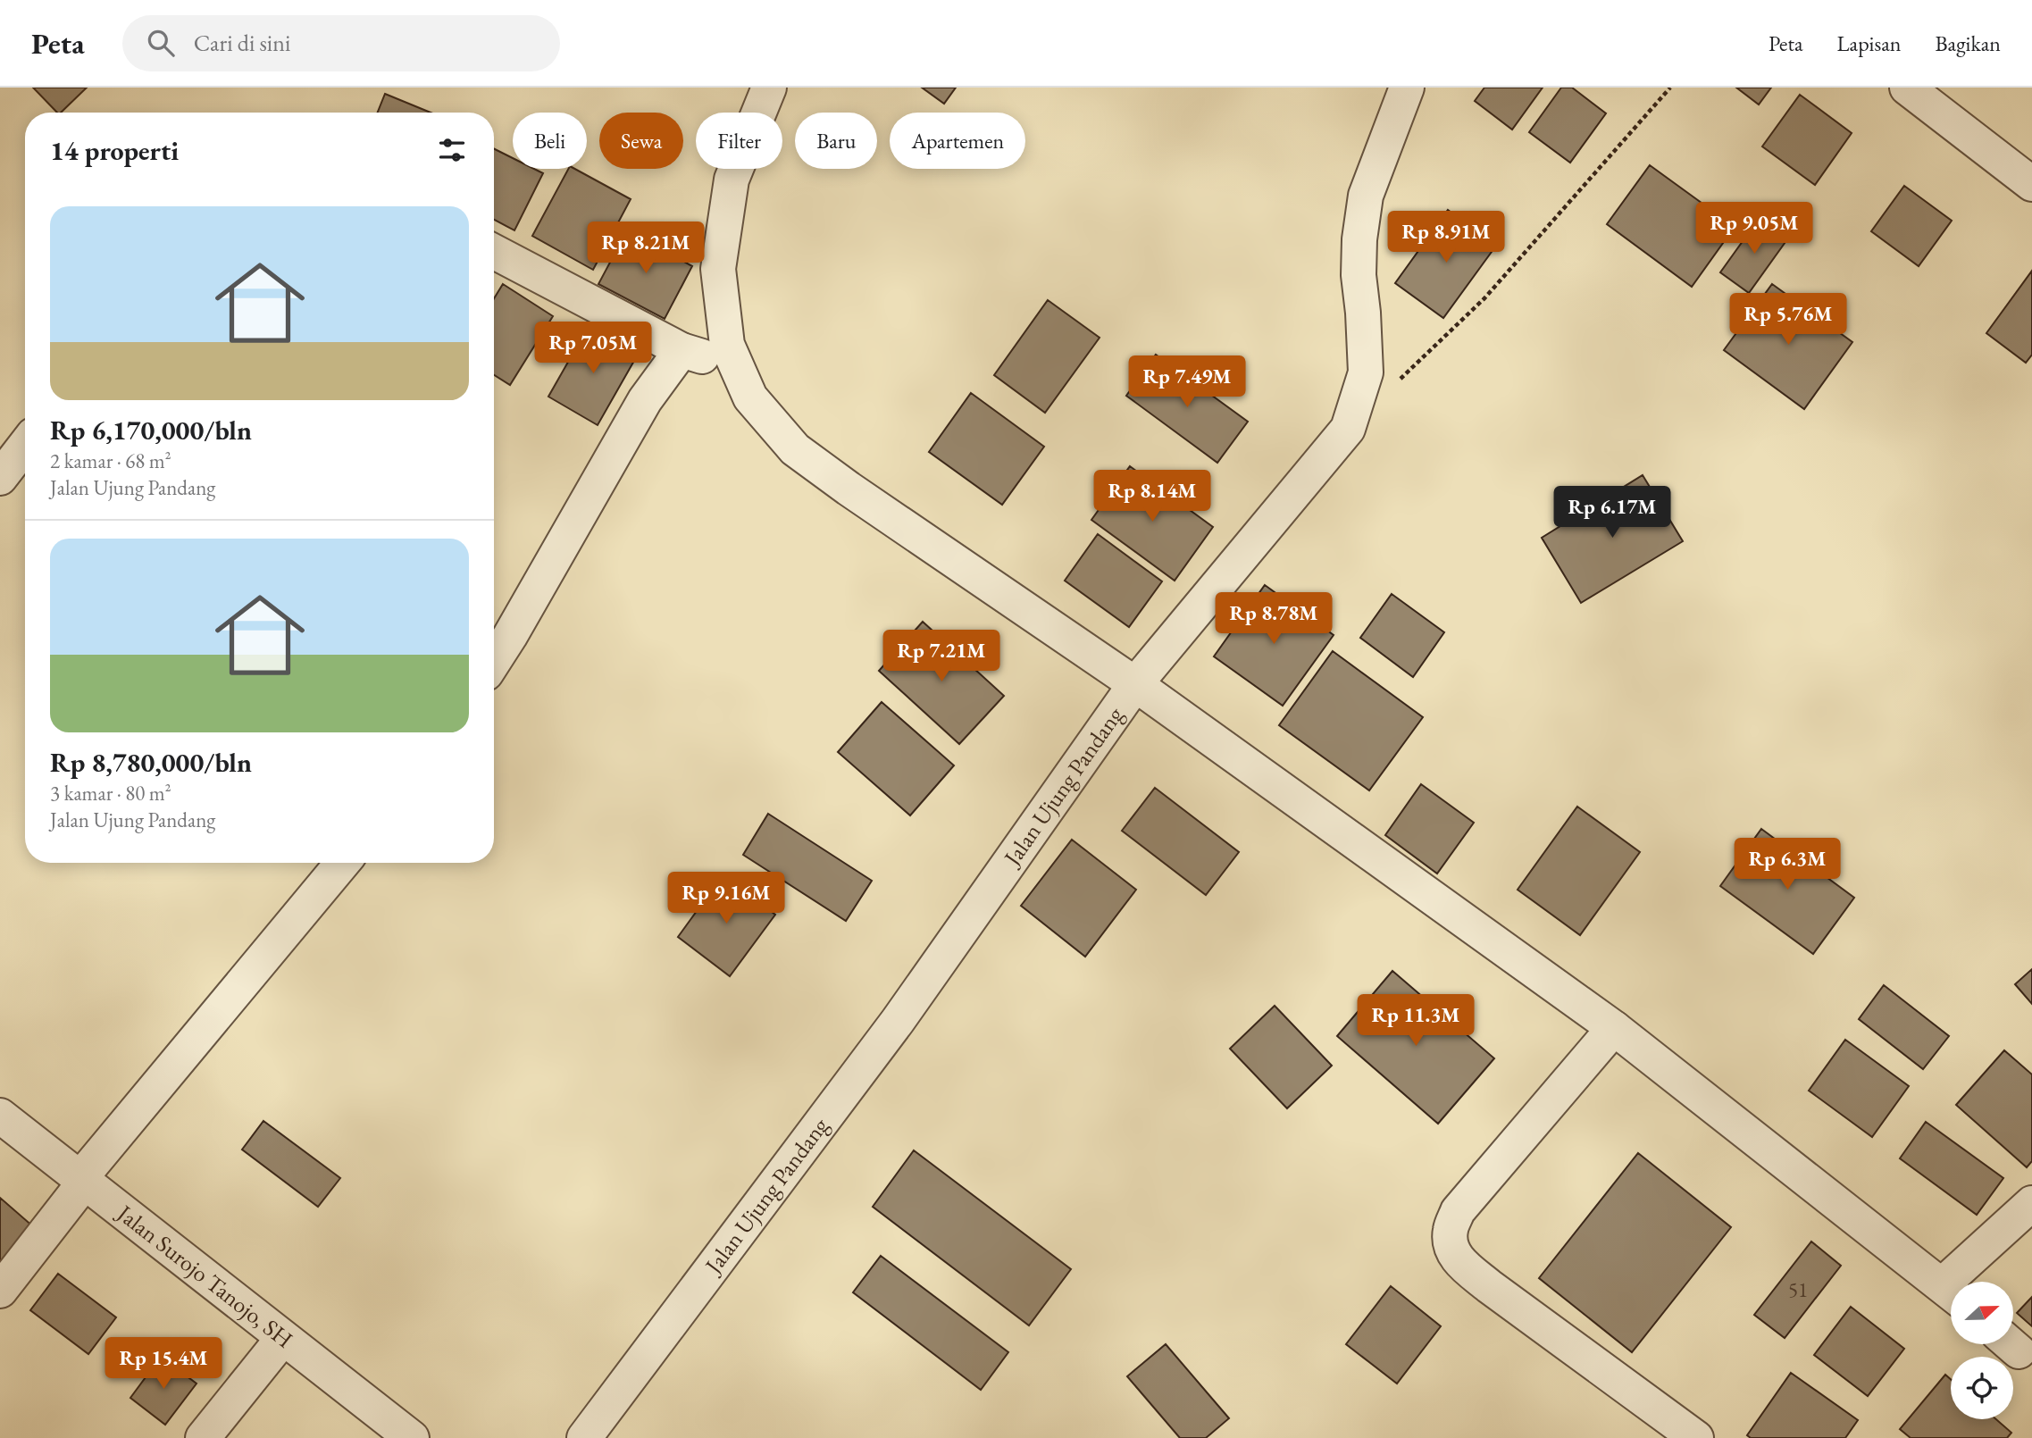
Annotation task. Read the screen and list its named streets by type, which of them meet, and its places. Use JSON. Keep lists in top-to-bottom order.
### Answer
{
  "streets": {
    "street": ["Jalan Ujung Pandang", "Jalan Surojo Tanojo, SH"]
  },
  "house_numbers": ["51"],
  "north": "right",
  "page": {
    "header": "Peta",
    "search": "Cari di sini",
    "nav": ["Peta", "Lapisan", "Bagikan"],
    "chip": [
      "Beli",
      "Sewa",
      "Filter",
      "Baru",
      "Apartemen"
    ],
    "heading": "14 properti",
    "list": [
      {
        "name": "Rp 6,170,000/bln",
        "note": "2 kamar · 68 m² · Jalan Ujung Pandang"
      },
      {
        "name": "Rp 8,780,000/bln",
        "note": "3 kamar · 80 m² · Jalan Ujung Pandang"
      }
    ],
    "price": [
      "Rp 9.05M",
      "Rp 8.91M",
      "Rp 8.21M",
      "Rp 5.76M",
      "Rp 7.05M",
      "Rp 7.49M",
      "Rp 8.14M",
      "Rp 6.17M",
      "Rp 8.78M",
      "Rp 7.21M",
      "Rp 6.3M",
      "Rp 9.16M",
      "Rp 11.3M",
      "Rp 15.4M"
    ]
  }
}
